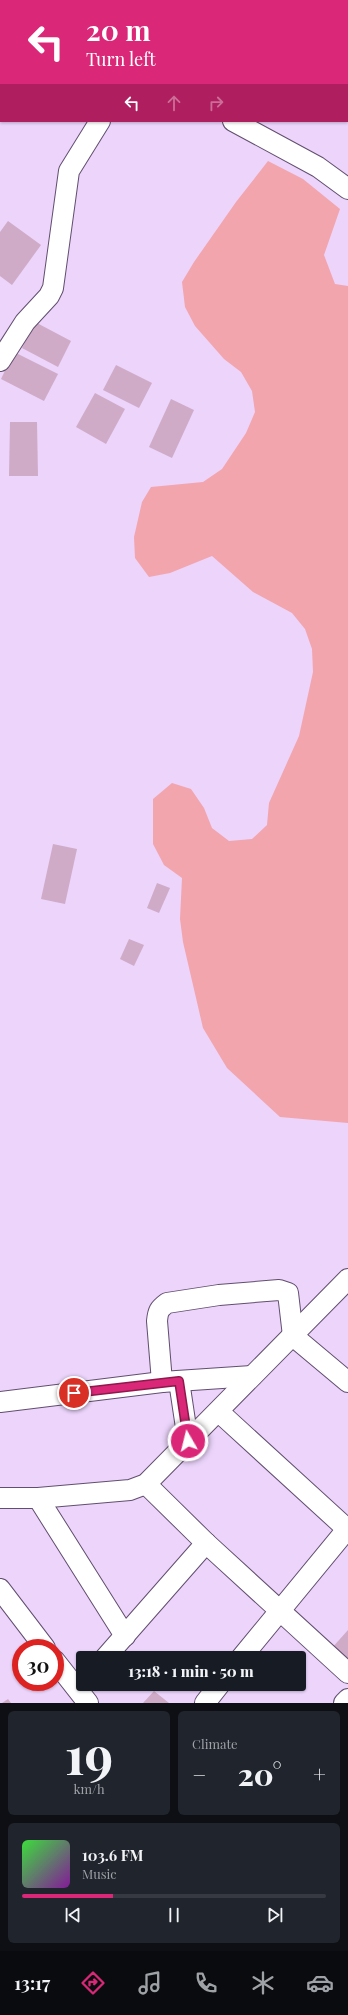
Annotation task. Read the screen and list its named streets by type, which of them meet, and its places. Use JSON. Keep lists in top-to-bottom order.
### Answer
{
  "page": {
    "turn": ["20 m", "Turn left"],
    "limit": "30",
    "trip": "13:18 · 1 min · 50 m",
    "tile": [
      ["19", "km/h"],
      "Climate"
    ],
    "heat": ["−", "20°", "+"],
    "song": ["103.6 FM", "Music"],
    "tabs": "13:17"
  }
}
